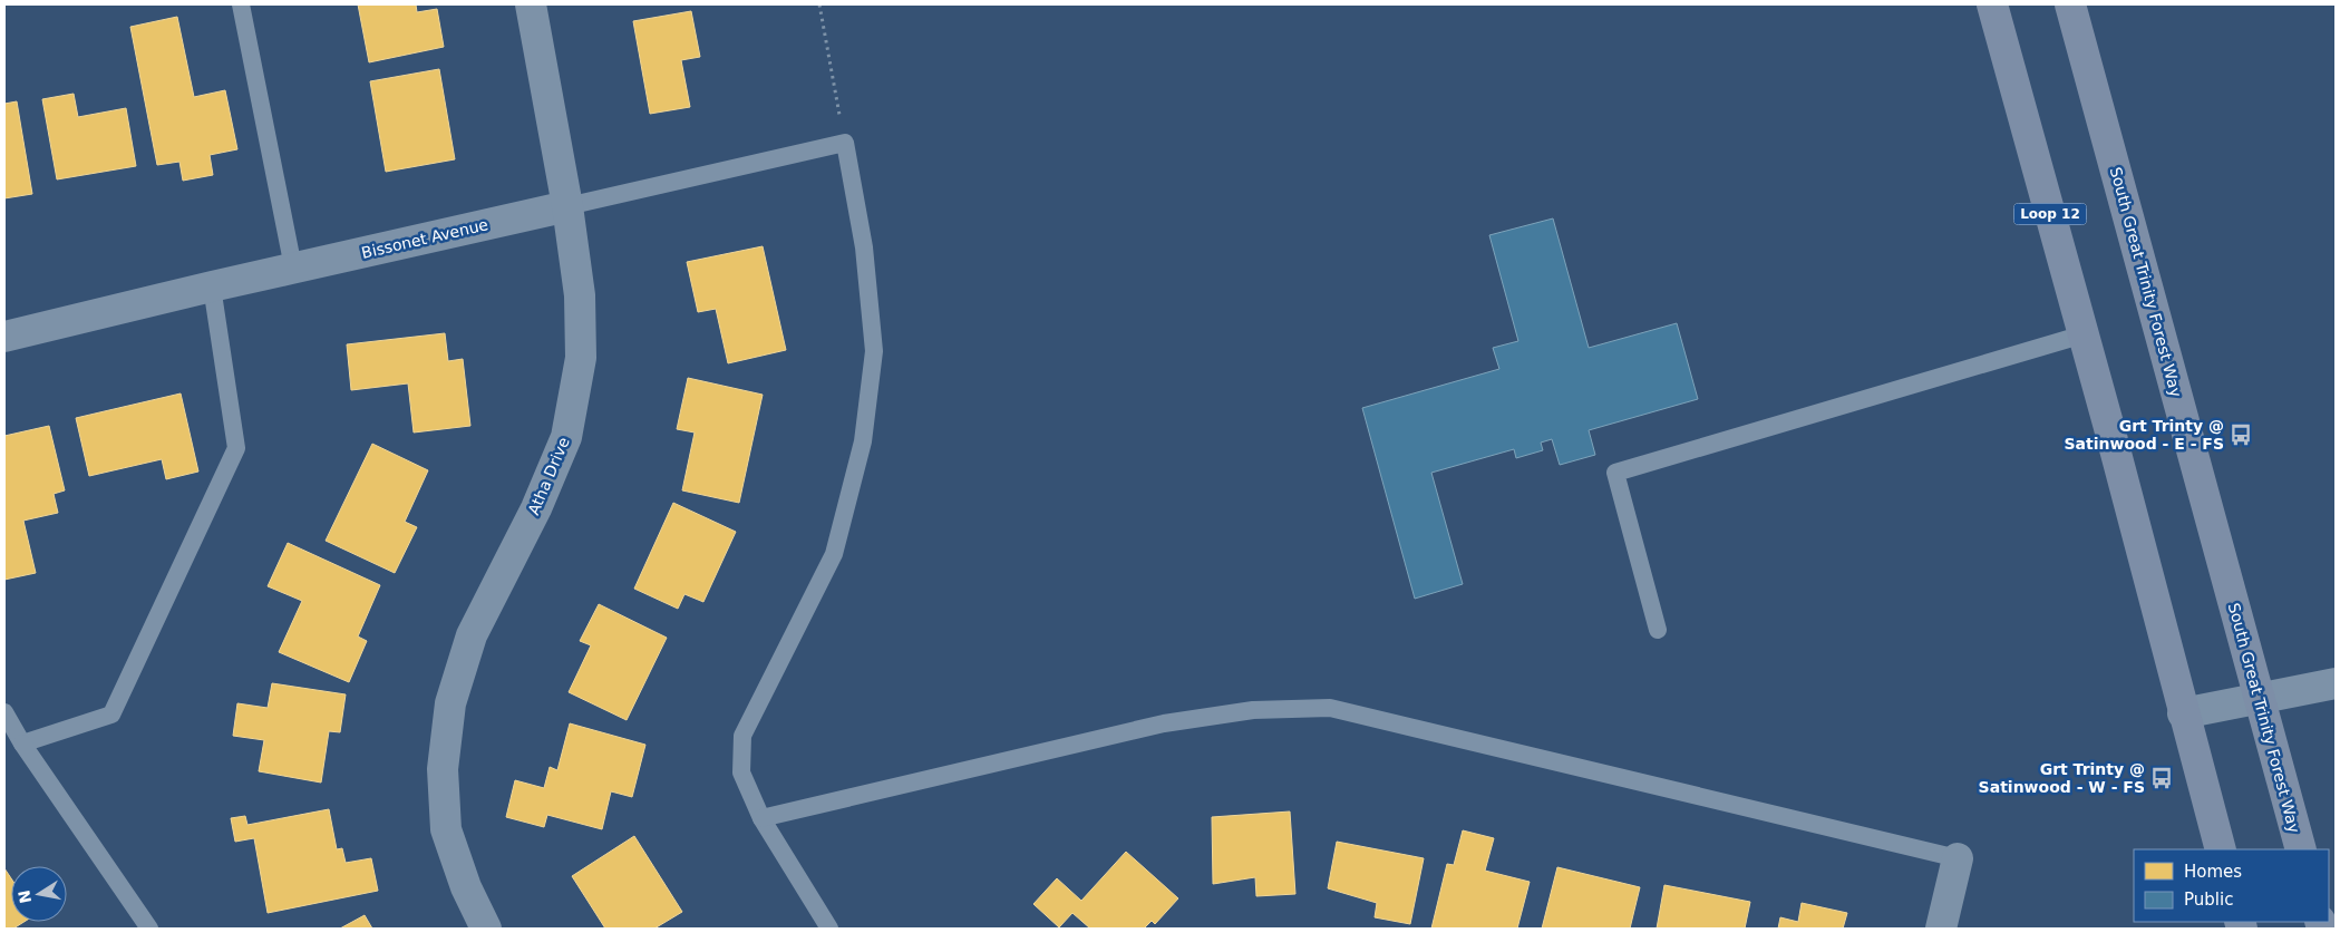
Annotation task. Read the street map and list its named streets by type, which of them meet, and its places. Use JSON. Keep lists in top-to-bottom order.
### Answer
{
  "streets": {
    "main road": ["Loop 12", "South Great Trinity Forest Way"],
    "street": ["Bissonet Avenue", "Atha Drive"]
  },
  "crossings": [
    ["Bissonet Avenue", "Atha Drive"]
  ],
  "places": {
    "bus stop": ["Grt Trinty @ Satinwood - E - FS", "Grt Trinty @ Satinwood - W - FS"]
  },
  "legend": ["Homes", "Public"],
  "north": "left"
}
